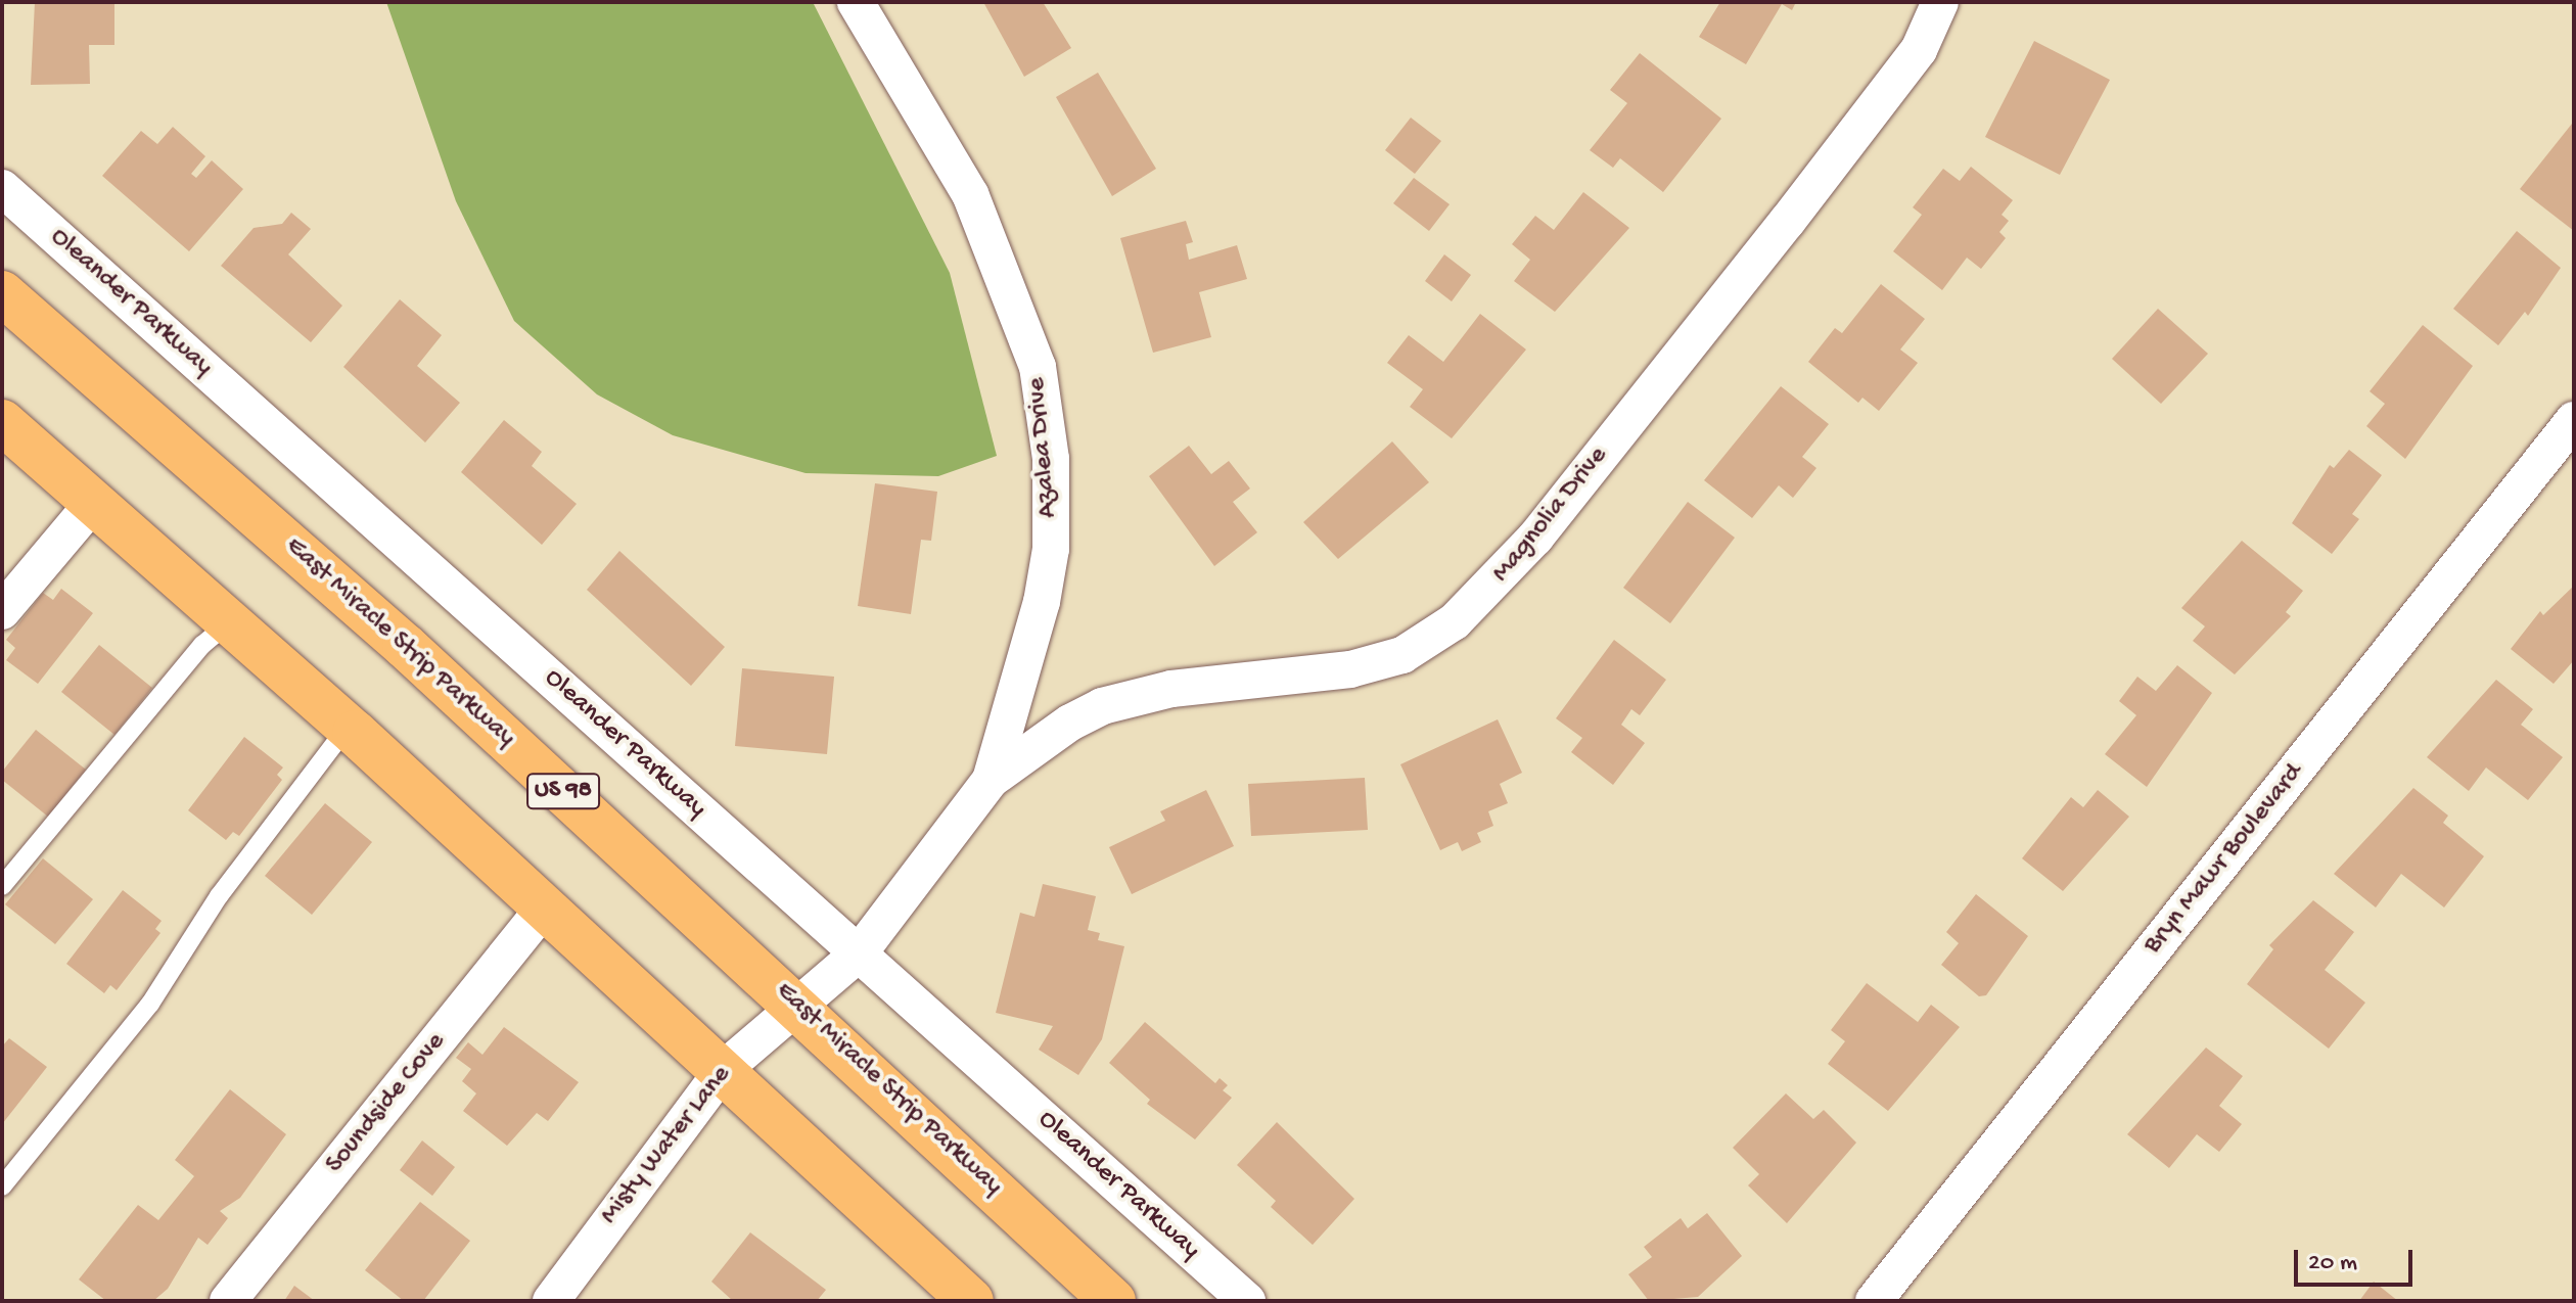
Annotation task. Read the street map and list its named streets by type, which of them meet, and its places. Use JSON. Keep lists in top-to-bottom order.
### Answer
{
  "streets": {
    "highway": ["East Miracle Strip Parkway", "US 98"],
    "street": [
      "Oleander Parkway",
      "Azalea Drive",
      "Magnolia Drive",
      "Bryn Mawr Boulevard",
      "Soundside Cove",
      "Misty Water Lane"
    ]
  },
  "crossings": [
    ["Oleander Parkway", "Azalea Drive"],
    ["Azalea Drive", "Magnolia Drive"],
    ["Azalea Drive", "East Miracle Strip Parkway"],
    ["Azalea Drive", "Misty Water Lane"],
    ["East Miracle Strip Parkway", "Misty Water Lane"]
  ],
  "scale_bar": "20 m"
}
